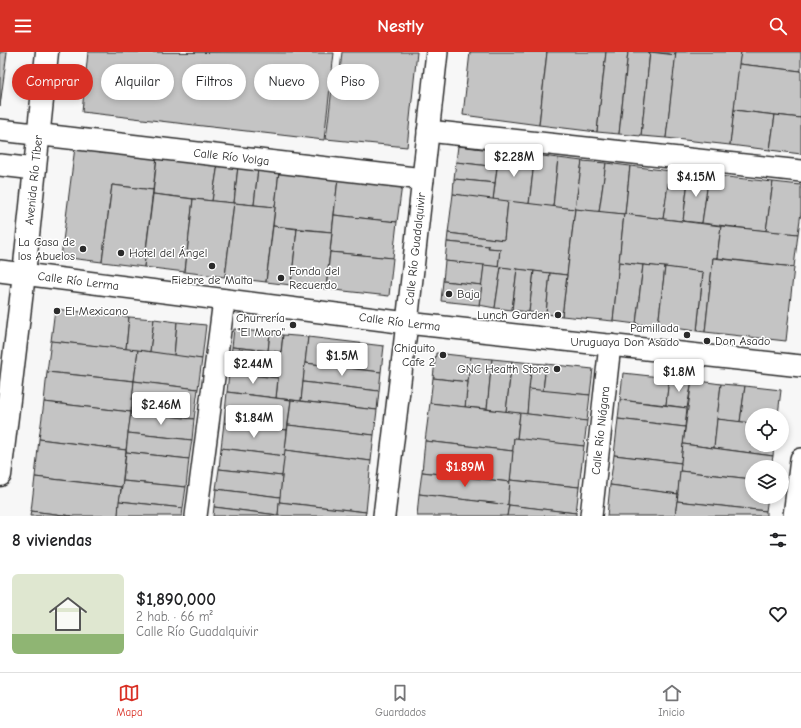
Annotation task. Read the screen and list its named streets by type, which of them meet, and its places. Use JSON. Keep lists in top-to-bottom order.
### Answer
{
  "streets": {
    "main road": ["Avenida Río Tíber"],
    "street": [
      "Calle Río Volga",
      "Calle Río Guadalquivir",
      "Calle Río Lerma",
      "Calle Río Niágara"
    ]
  },
  "crossings": [
    ["Calle Río Volga", "Avenida Río Tíber"],
    ["Calle Río Volga", "Calle Río Guadalquivir"],
    ["Avenida Río Tíber", "Calle Río Lerma"],
    ["Calle Río Guadalquivir", "Calle Río Lerma"],
    ["Calle Río Lerma", "Calle Río Niágara"]
  ],
  "places": [
    "La Casa de los Abuelos",
    "Hotel del Ángel",
    "Fiebre de Malta",
    "Fonda del Recuerdo",
    "Baja",
    "El Mexicano",
    "Lunch Garden",
    "Churrería \"El Moro\"",
    "Pamillada Uruguaya Don Asado",
    "Don Asado",
    "Chiquito Cafe 2",
    "GNC Health Store"
  ],
  "page": {
    "header": "Nestly",
    "chip": [
      "Comprar",
      "Alquilar",
      "Filtros",
      "Nuevo",
      "Piso"
    ],
    "price": [
      "$2.28M",
      "$4.15M",
      "$1.5M",
      "$2.44M",
      "$1.8M",
      "$2.46M",
      "$1.84M",
      "$1.89M"
    ],
    "heading": "8 viviendas",
    "list": [
      {
        "name": "$1,890,000",
        "note": "2 hab. · 66 m² · Calle Río Guadalquivir"
      }
    ],
    "tabs": ["Mapa", "Guardados", "Inicio"]
  }
}
